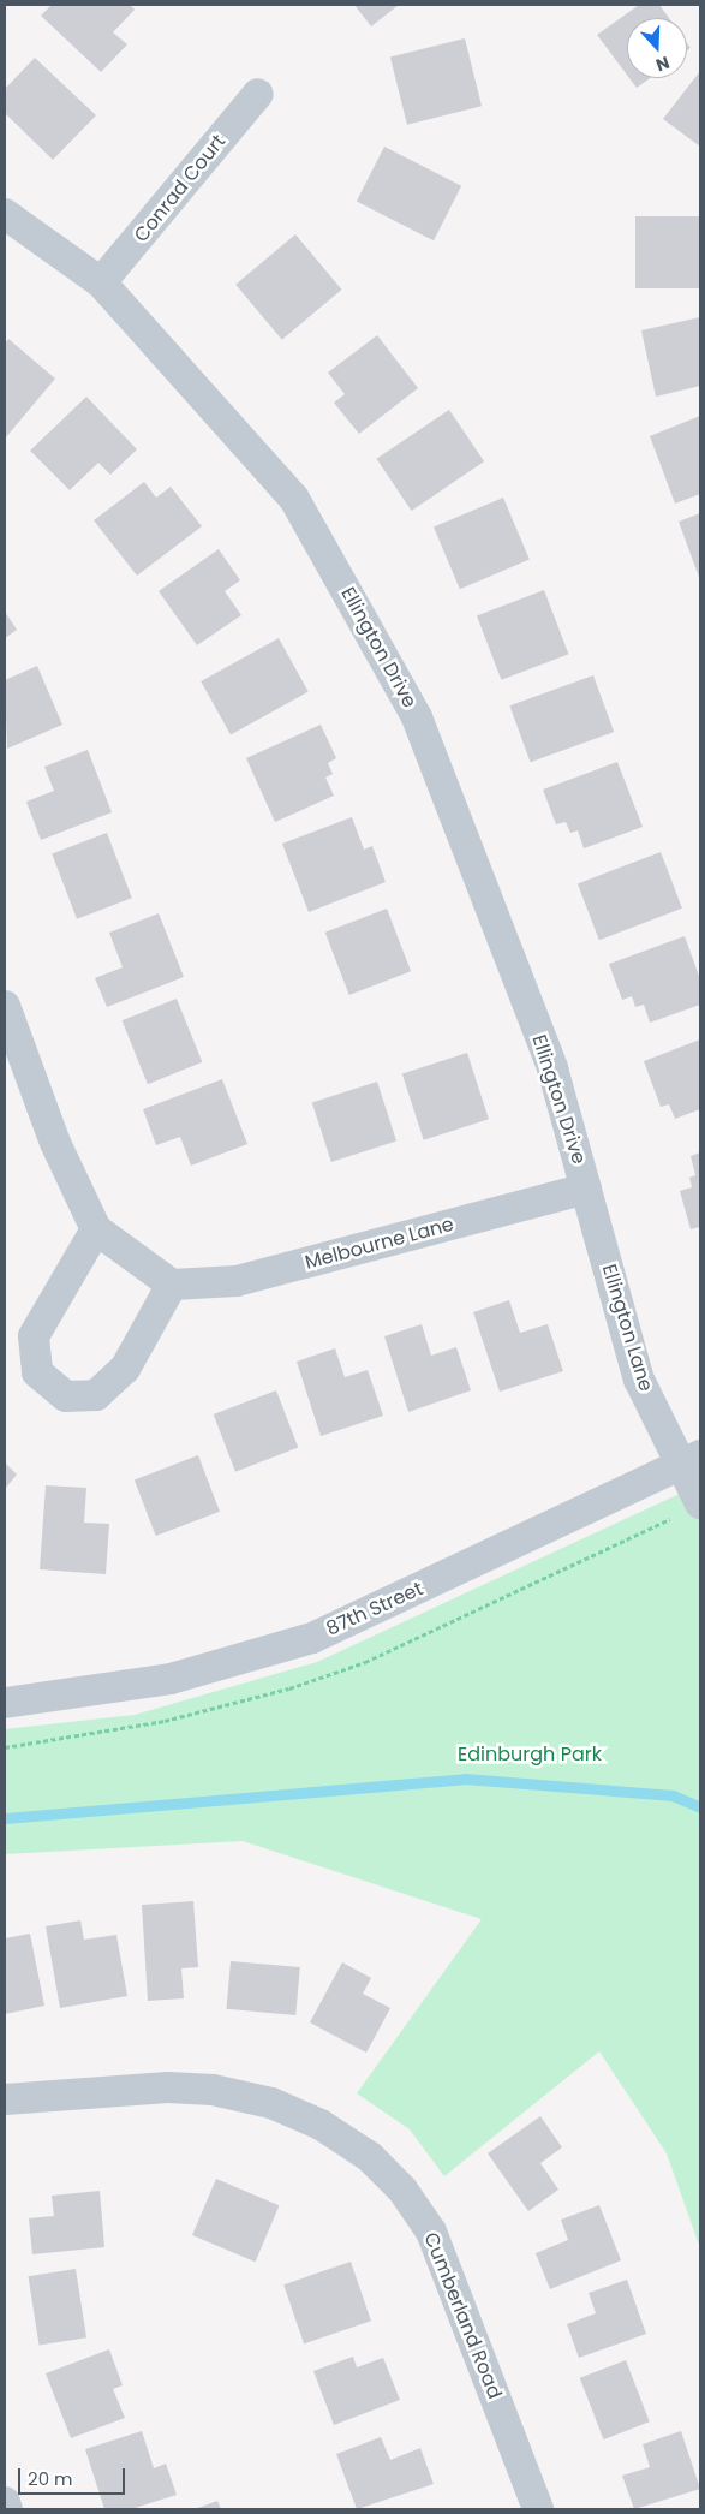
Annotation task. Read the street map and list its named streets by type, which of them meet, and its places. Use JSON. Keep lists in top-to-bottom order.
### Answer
{
  "streets": {
    "street": [
      "Conrad Court",
      "Ellington Drive",
      "Melbourne Lane",
      "Ellington Lane",
      "87th Street",
      "Cumberland Road"
    ]
  },
  "crossings": [
    ["Conrad Court", "Ellington Drive"],
    ["Ellington Drive", "Melbourne Lane"],
    ["Ellington Drive", "Ellington Lane"],
    ["Melbourne Lane", "Ellington Lane"],
    ["Ellington Lane", "87th Street"]
  ],
  "parks": ["Edinburgh Park"],
  "scale_bar": "20 m",
  "north": "bottom"
}
